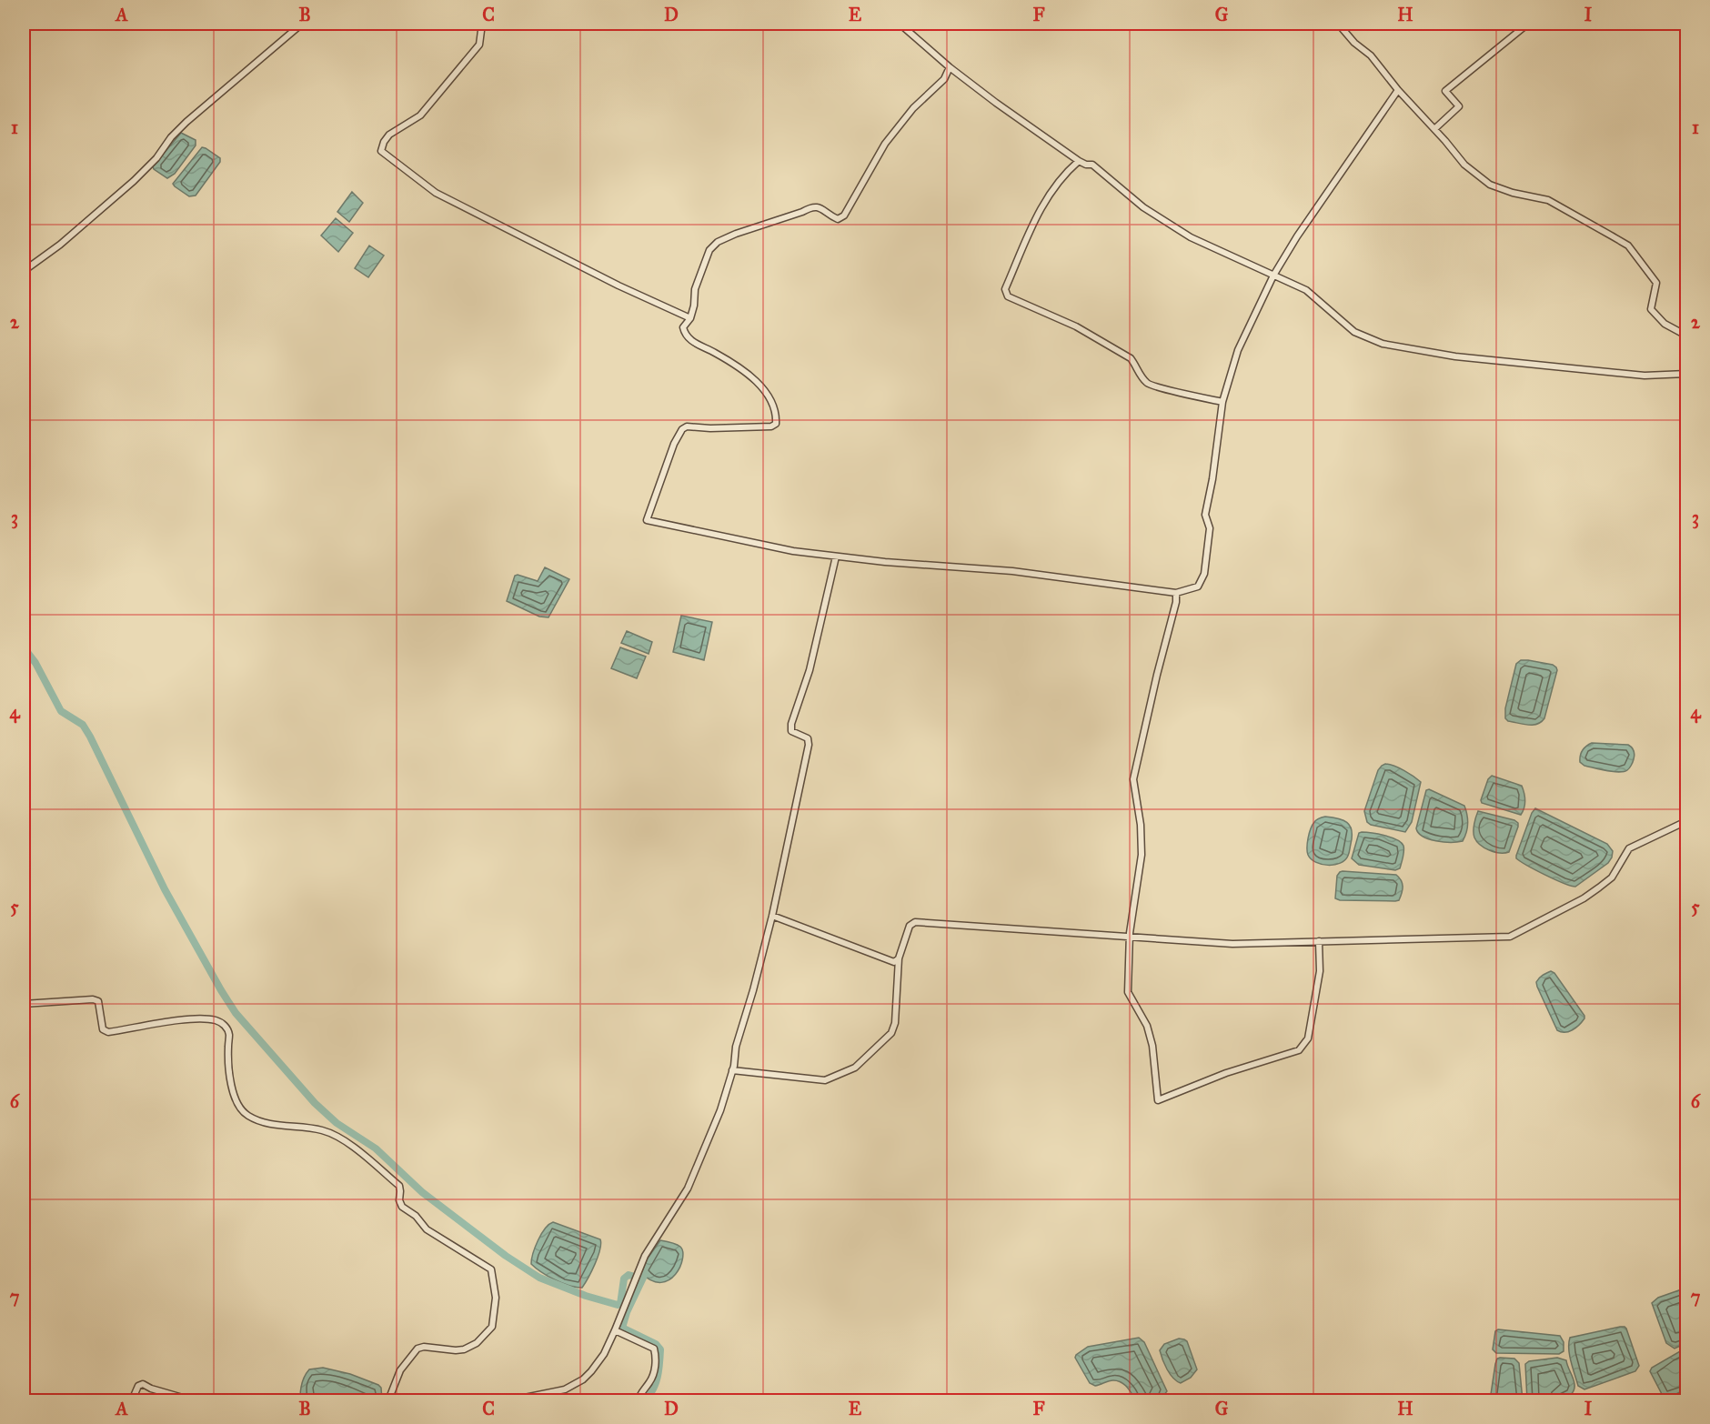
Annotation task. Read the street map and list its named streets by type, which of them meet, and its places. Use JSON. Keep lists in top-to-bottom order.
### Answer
{
  "grid": {
    "columns": [
      "A",
      "B",
      "C",
      "D",
      "E",
      "F",
      "G",
      "H",
      "I"
    ],
    "rows": [
      "1",
      "2",
      "3",
      "4",
      "5",
      "6",
      "7"
    ]
  }
}
